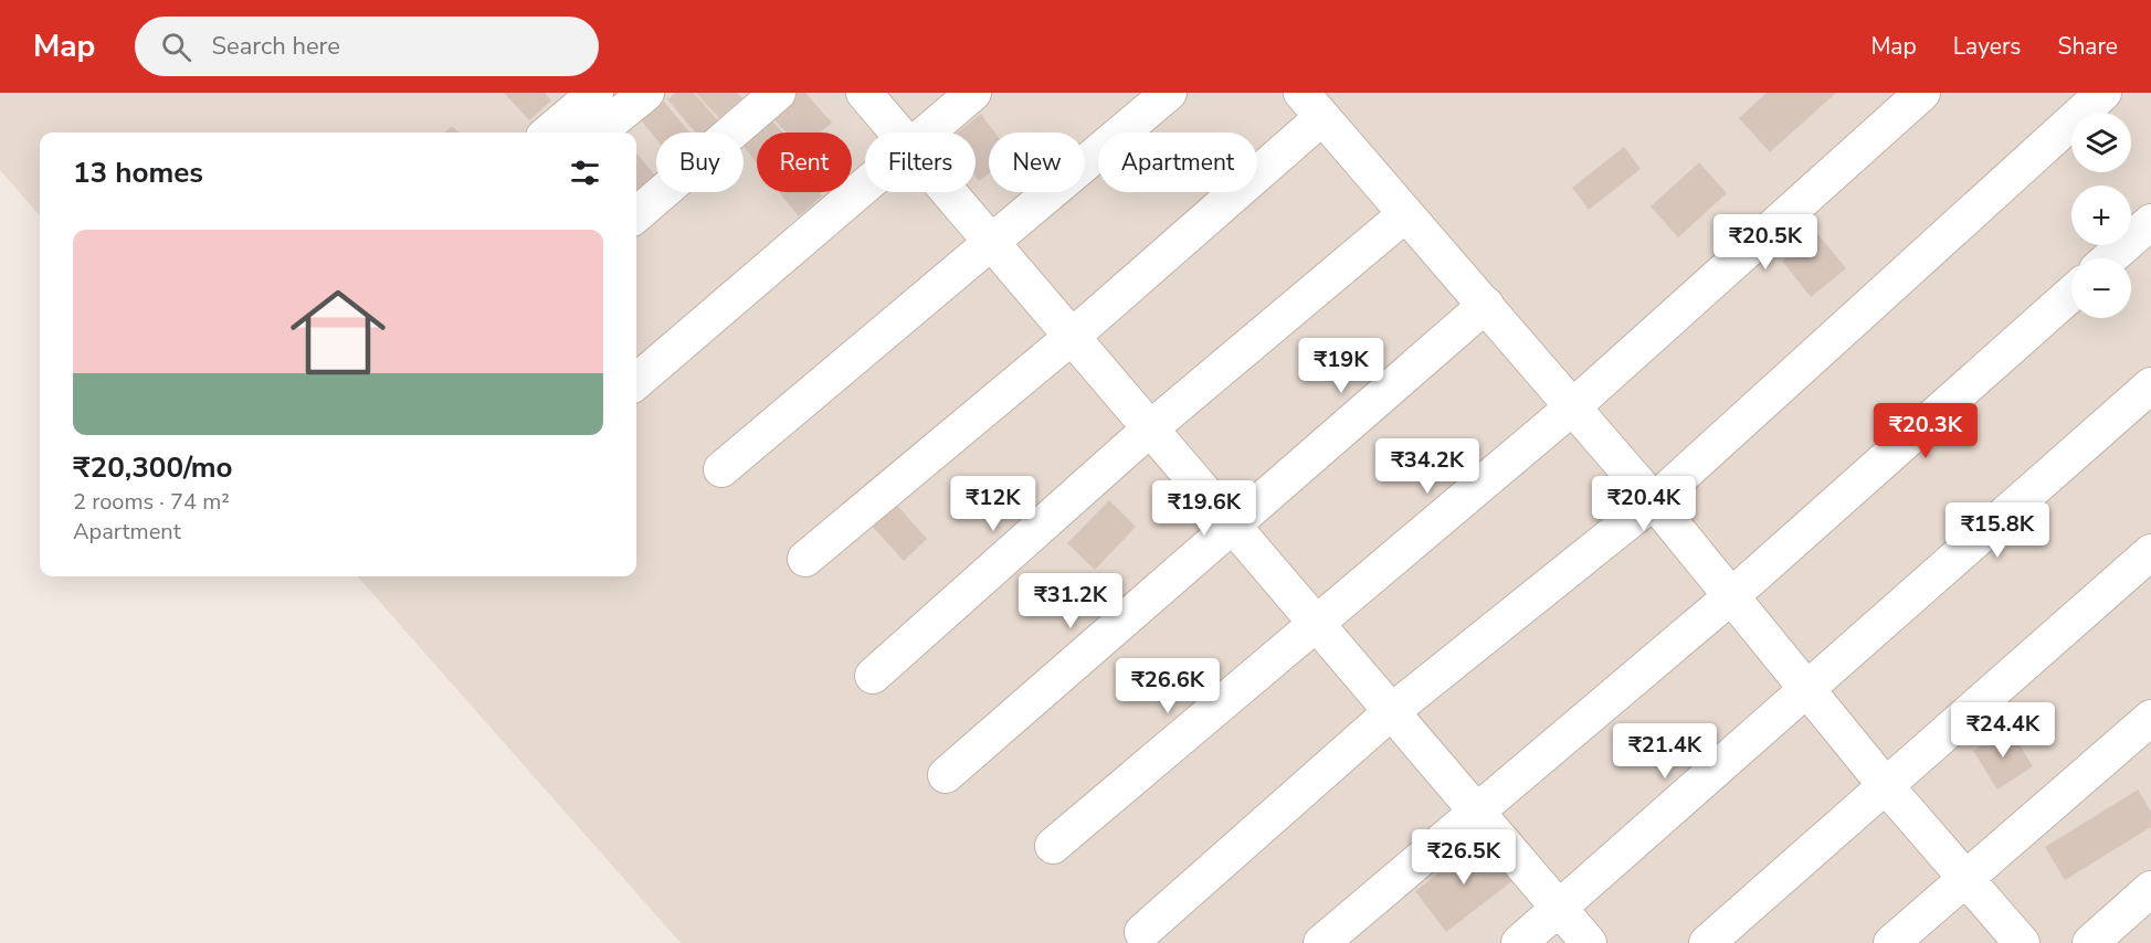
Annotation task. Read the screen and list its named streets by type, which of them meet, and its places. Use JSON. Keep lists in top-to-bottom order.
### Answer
{
  "page": {
    "header": "Map",
    "search": "Search here",
    "nav": ["Map", "Layers", "Share"],
    "map_buttons": ["+", "−"],
    "chip": [
      "Buy",
      "Rent",
      "Filters",
      "New",
      "Apartment"
    ],
    "heading": "13 homes",
    "list": [
      {
        "name": "₹20,300/mo",
        "note": "2 rooms · 74 m² · Apartment"
      }
    ],
    "price": [
      "₹20.5K",
      "₹19K",
      "₹20.3K",
      "₹34.2K",
      "₹12K",
      "₹20.4K",
      "₹19.6K",
      "₹15.8K",
      "₹31.2K",
      "₹26.6K",
      "₹24.4K",
      "₹21.4K",
      "₹26.5K"
    ]
  }
}
